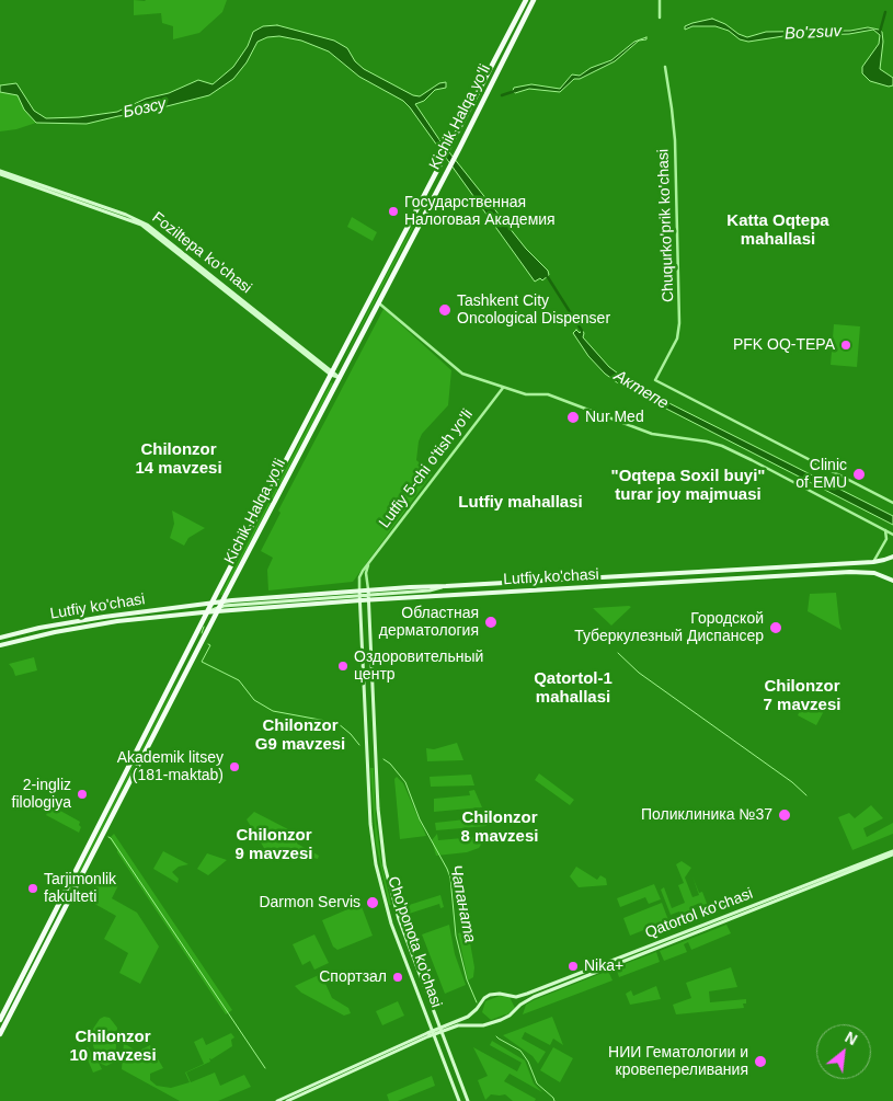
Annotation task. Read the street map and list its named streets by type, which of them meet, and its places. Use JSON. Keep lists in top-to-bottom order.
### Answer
{
  "streets": {
    "highway": ["Kichik Halqa yo'li"],
    "main road": [
      "Foziltepa ko'chasi",
      "Lutfiy ko'chasi",
      "Qatortol ko'chasi",
      "Cho'ponota ko'chasi"
    ],
    "street": ["Chuqurko'prik ko'chasi", "Lutfiy 5-chi o'tish yo'li"]
  },
  "crossings": [
    ["Kichik Halqa yo'li", "Foziltepa ko'chasi"],
    ["Kichik Halqa yo'li", "Lutfiy ko'chasi"],
    ["Lutfiy 5-chi o'tish yo'li", "Lutfiy ko'chasi"],
    ["Lutfiy 5-chi o'tish yo'li", "Cho'ponota ko'chasi"],
    ["Lutfiy ko'chasi", "Cho'ponota ko'chasi"],
    ["Qatortol ko'chasi", "Cho'ponota ko'chasi"]
  ],
  "districts": [
    "Katta Oqtepa mahallasi",
    "Chilonzor 14 mavzesi",
    "\"Oqtepa Soxil buyi\" turar joy majmuasi",
    "Lutfiy mahallasi",
    "Qatortol-1 mahallasi",
    "Chilonzor 7 mavzesi",
    "Chilonzor G9 mavzesi",
    "Chilonzor 8 mavzesi",
    "Chilonzor 9 mavzesi",
    "Chilonzor 10 mavzesi"
  ],
  "water": [
    "Bo'zsuv",
    "Бозсу",
    "Актепе",
    "Чапаната"
  ],
  "places": [
    "Государственная Налоговая Академия",
    "Tashkent City Oncological Dispenser",
    "PFK OQ-TEPA",
    "Nur Med",
    "Clinic of EMU",
    "Областная дерматология",
    "Городской Туберкулезный Диспансер",
    "Оздоровительный центр",
    "Akademik litsey (181-maktab)",
    "2-ingliz filologiya",
    "Поликлиника №37",
    "Tarjimonlik fakulteti",
    "Darmon Servis",
    "Nika+",
    "Спортзал",
    "НИИ Гематологии и кровепереливания"
  ],
  "north": "top right"
}
